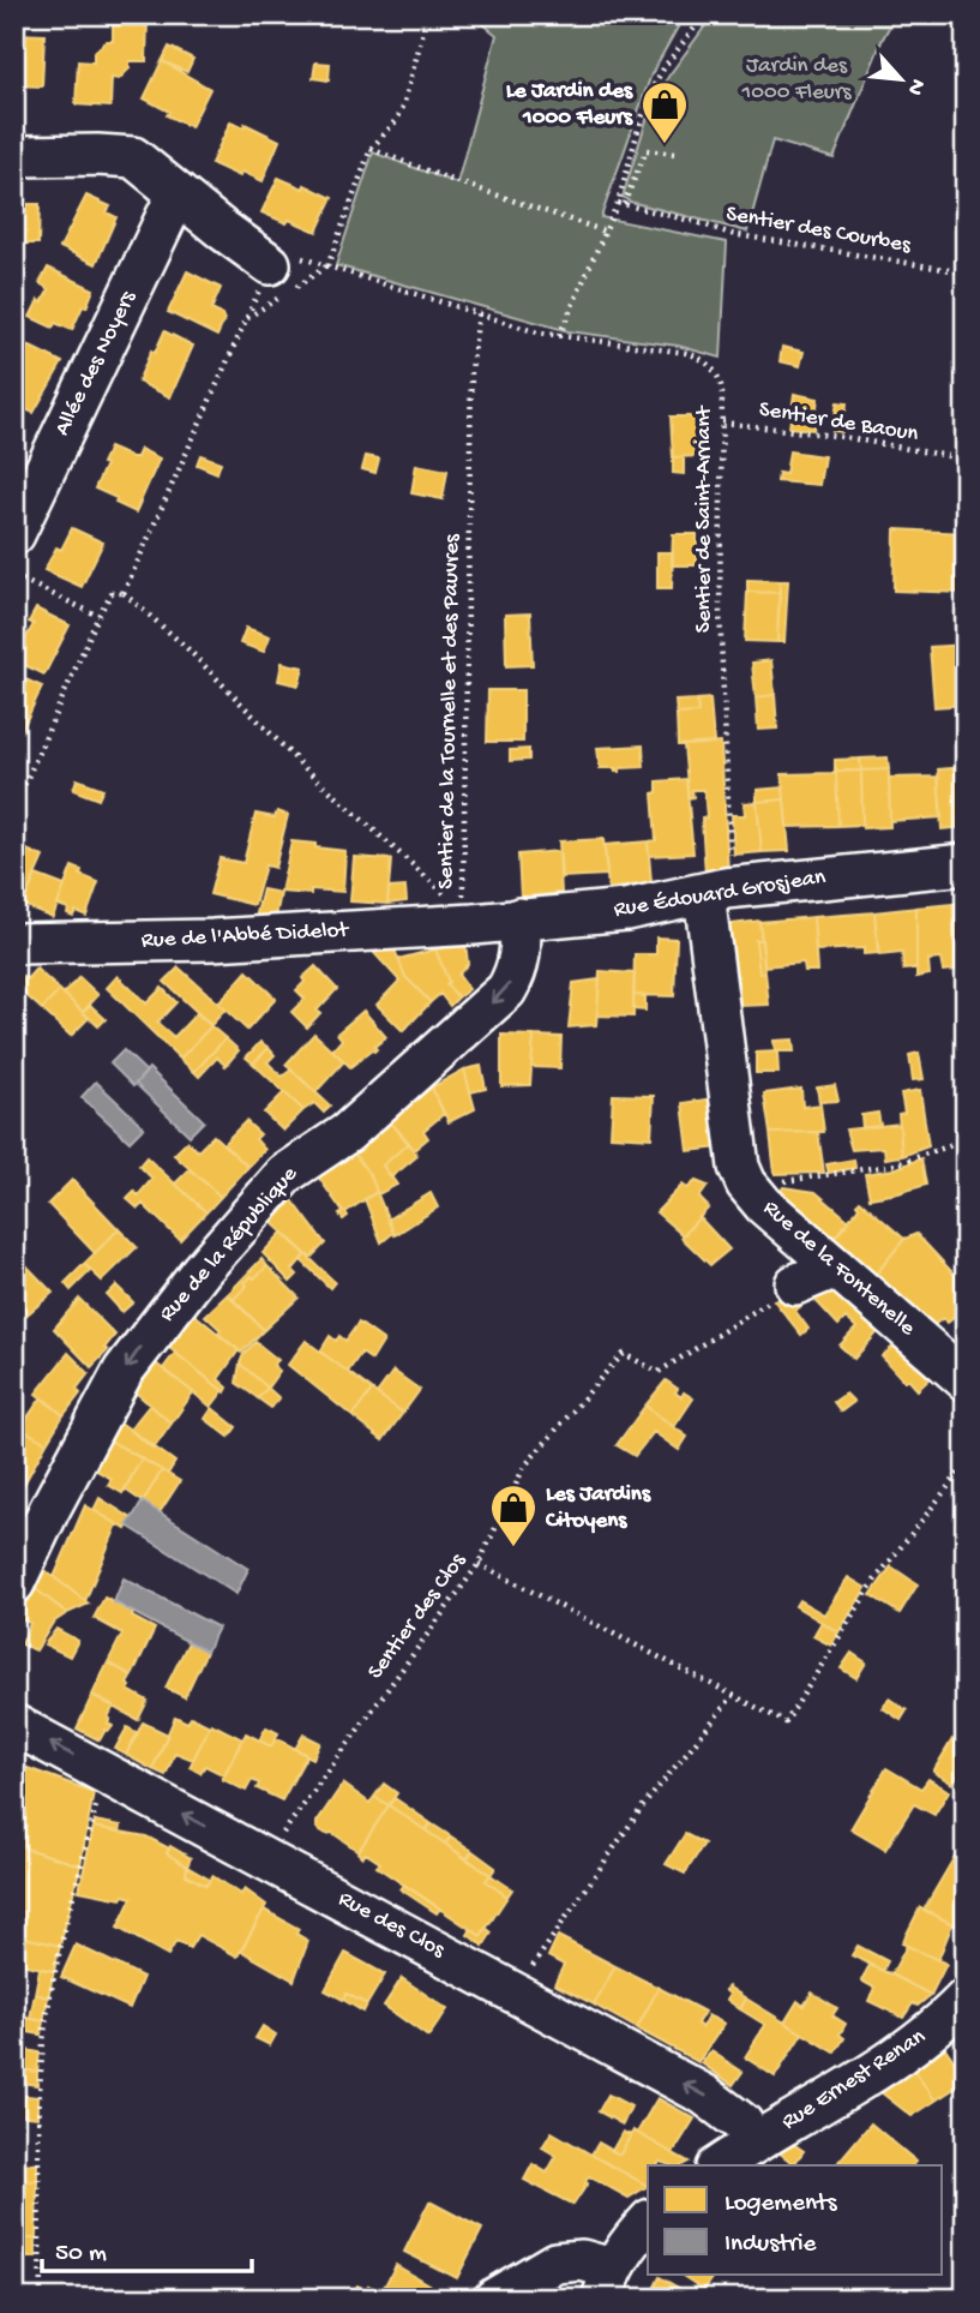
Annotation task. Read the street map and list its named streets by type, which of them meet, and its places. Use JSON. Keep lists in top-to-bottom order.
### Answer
{
  "streets": {
    "street": [
      "Allée des Noyers",
      "Rue Édouard Grosjean",
      "Rue de l'Abbé Didelot",
      "Rue de la République",
      "Rue de la Fontenelle",
      "Rue des Clos",
      "Rue Ernest Renan"
    ],
    "path": [
      "Sentier des Courbes",
      "Sentier de Baoun",
      "Sentier de Saint-Arriant",
      "Sentier de la Tournelle et des Pauvres",
      "Sentier des Clos"
    ]
  },
  "crossings": [
    ["Sentier de Baoun", "Sentier de Saint-Arriant"],
    ["Sentier de Saint-Arriant", "Sentier de la Tournelle et des Pauvres"],
    ["Sentier de Saint-Arriant", "Rue Édouard Grosjean"],
    ["Sentier de Saint-Arriant", "Rue de la Fontenelle"],
    ["Sentier de la Tournelle et des Pauvres", "Rue Édouard Grosjean"],
    ["Sentier de la Tournelle et des Pauvres", "Rue de l'Abbé Didelot"],
    ["Rue Édouard Grosjean", "Rue de l'Abbé Didelot"],
    ["Rue Édouard Grosjean", "Rue de la République"],
    ["Rue Édouard Grosjean", "Rue de la Fontenelle"],
    ["Sentier des Clos", "Rue des Clos"],
    ["Rue des Clos", "Rue Ernest Renan"]
  ],
  "one_way": ["Rue de la République", "Rue des Clos"],
  "parks": ["Jardin des 1000 Fleurs"],
  "places": {
    "shop": ["Le Jardin des 1000 Fleurs", "Les Jardins Citoyens"]
  },
  "legend": ["Logements", "Industrie"],
  "scale_bar": "50 m",
  "north": "bottom right"
}
